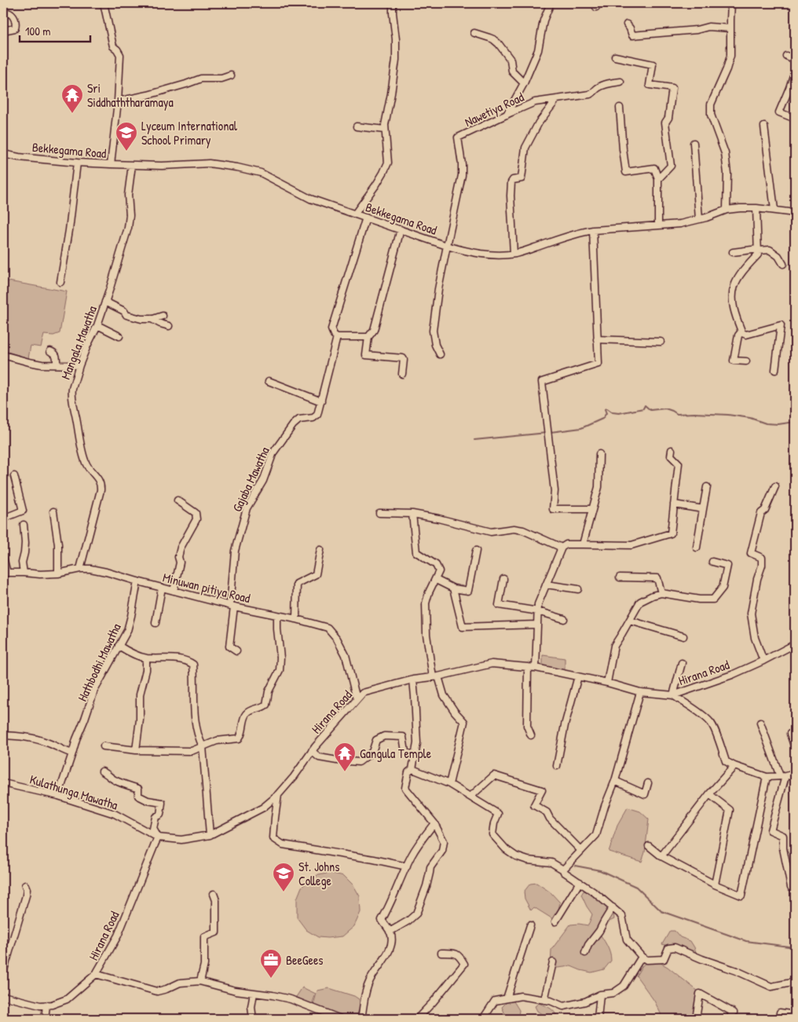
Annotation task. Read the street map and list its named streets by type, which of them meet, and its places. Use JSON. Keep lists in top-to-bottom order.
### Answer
{
  "streets": {
    "street": [
      "Nawetiya Road",
      "Bekkegama Road",
      "Mangala Mawatha",
      "Gajaba Mawatha",
      "Minuwan pitiya Road",
      "Hathbodhi Mawatha",
      "Hirana Road",
      "Kulathunga Mawatha"
    ]
  },
  "crossings": [
    ["Nawetiya Road", "Bekkegama Road"],
    ["Bekkegama Road", "Mangala Mawatha"],
    ["Bekkegama Road", "Gajaba Mawatha"],
    ["Mangala Mawatha", "Minuwan pitiya Road"],
    ["Gajaba Mawatha", "Minuwan pitiya Road"],
    ["Minuwan pitiya Road", "Hathbodhi Mawatha"],
    ["Minuwan pitiya Road", "Hirana Road"],
    ["Hathbodhi Mawatha", "Kulathunga Mawatha"],
    ["Hirana Road", "Kulathunga Mawatha"]
  ],
  "places": {
    "temple": ["Sri Siddhaththaramaya", "Gangula Temple"],
    "school or university": ["Lyceum International School Primary", "St. Johns College"],
    "office": ["BeeGees"]
  },
  "scale_bar": "100 m"
}
